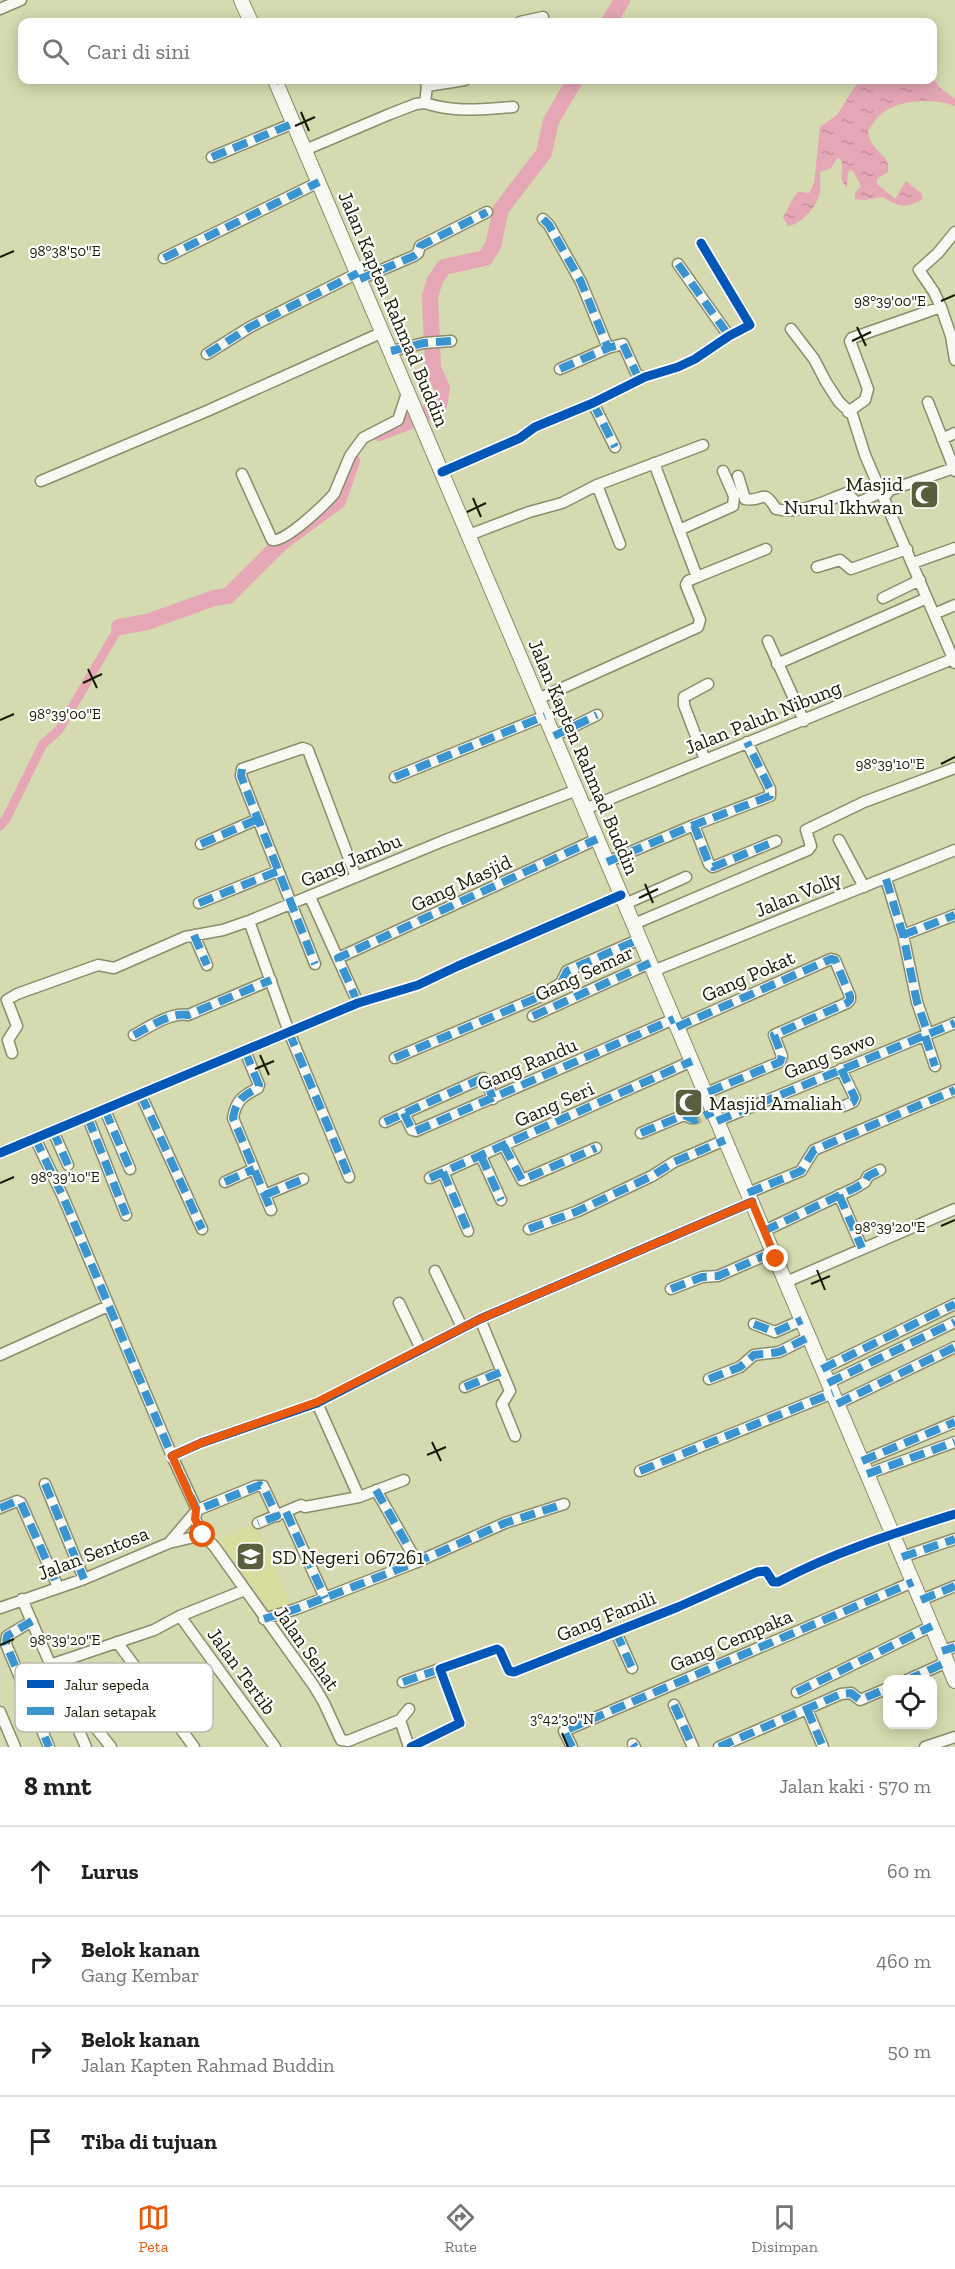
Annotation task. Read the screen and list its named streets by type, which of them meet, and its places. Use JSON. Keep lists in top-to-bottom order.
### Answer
{
  "streets": {
    "main road": ["Jalan Kapten Rahmad Buddin"],
    "street": [
      "Jalan Paluh Nibung",
      "Gang Jambu",
      "Gang Masjid",
      "Jalan Volly",
      "Gang Semar",
      "Gang Pokat",
      "Gang Sawo",
      "Gang Randu",
      "Gang Seri",
      "Jalan Sentosa",
      "Gang Famili",
      "Gang Cempaka",
      "Jalan Sehat",
      "Jalan Tertib"
    ]
  },
  "crossings": [
    ["Jalan Kapten Rahmad Buddin", "Jalan Paluh Nibung"],
    ["Jalan Kapten Rahmad Buddin", "Gang Jambu"],
    ["Jalan Kapten Rahmad Buddin", "Gang Masjid"],
    ["Jalan Kapten Rahmad Buddin", "Jalan Volly"],
    ["Jalan Kapten Rahmad Buddin", "Gang Semar"],
    ["Jalan Kapten Rahmad Buddin", "Gang Pokat"],
    ["Jalan Kapten Rahmad Buddin", "Gang Sawo"],
    ["Jalan Kapten Rahmad Buddin", "Gang Randu"],
    ["Jalan Kapten Rahmad Buddin", "Gang Seri"],
    ["Jalan Kapten Rahmad Buddin", "Gang Famili"],
    ["Jalan Kapten Rahmad Buddin", "Gang Cempaka"],
    ["Jalan Volly", "Gang Semar"],
    ["Gang Pokat", "Gang Randu"]
  ],
  "places": {
    "mosque": ["Masjid Nurul Ikhwan", "Masjid Amaliah"],
    "school or university": ["SD Negeri 067261"]
  },
  "legend": ["Jalur sepeda", "Jalan setapak"],
  "page": {
    "search": "Cari di sini",
    "heading": ["8 mnt", "Jalan kaki · 570 m"],
    "list": [
      ["Lurus", "60 m"],
      ["Belok kanan", "Gang Kembar", "460 m"],
      ["Belok kanan", "Jalan Kapten Rahmad Buddin", "50 m"],
      "Tiba di tujuan"
    ],
    "nav": ["Peta", "Rute", "Disimpan"]
  },
  "coordinates": [
    "98°38'50\"E",
    "98°39'00\"E",
    "98°39'10\"E",
    "98°39'20\"E",
    "3°42'30\"N"
  ]
}
